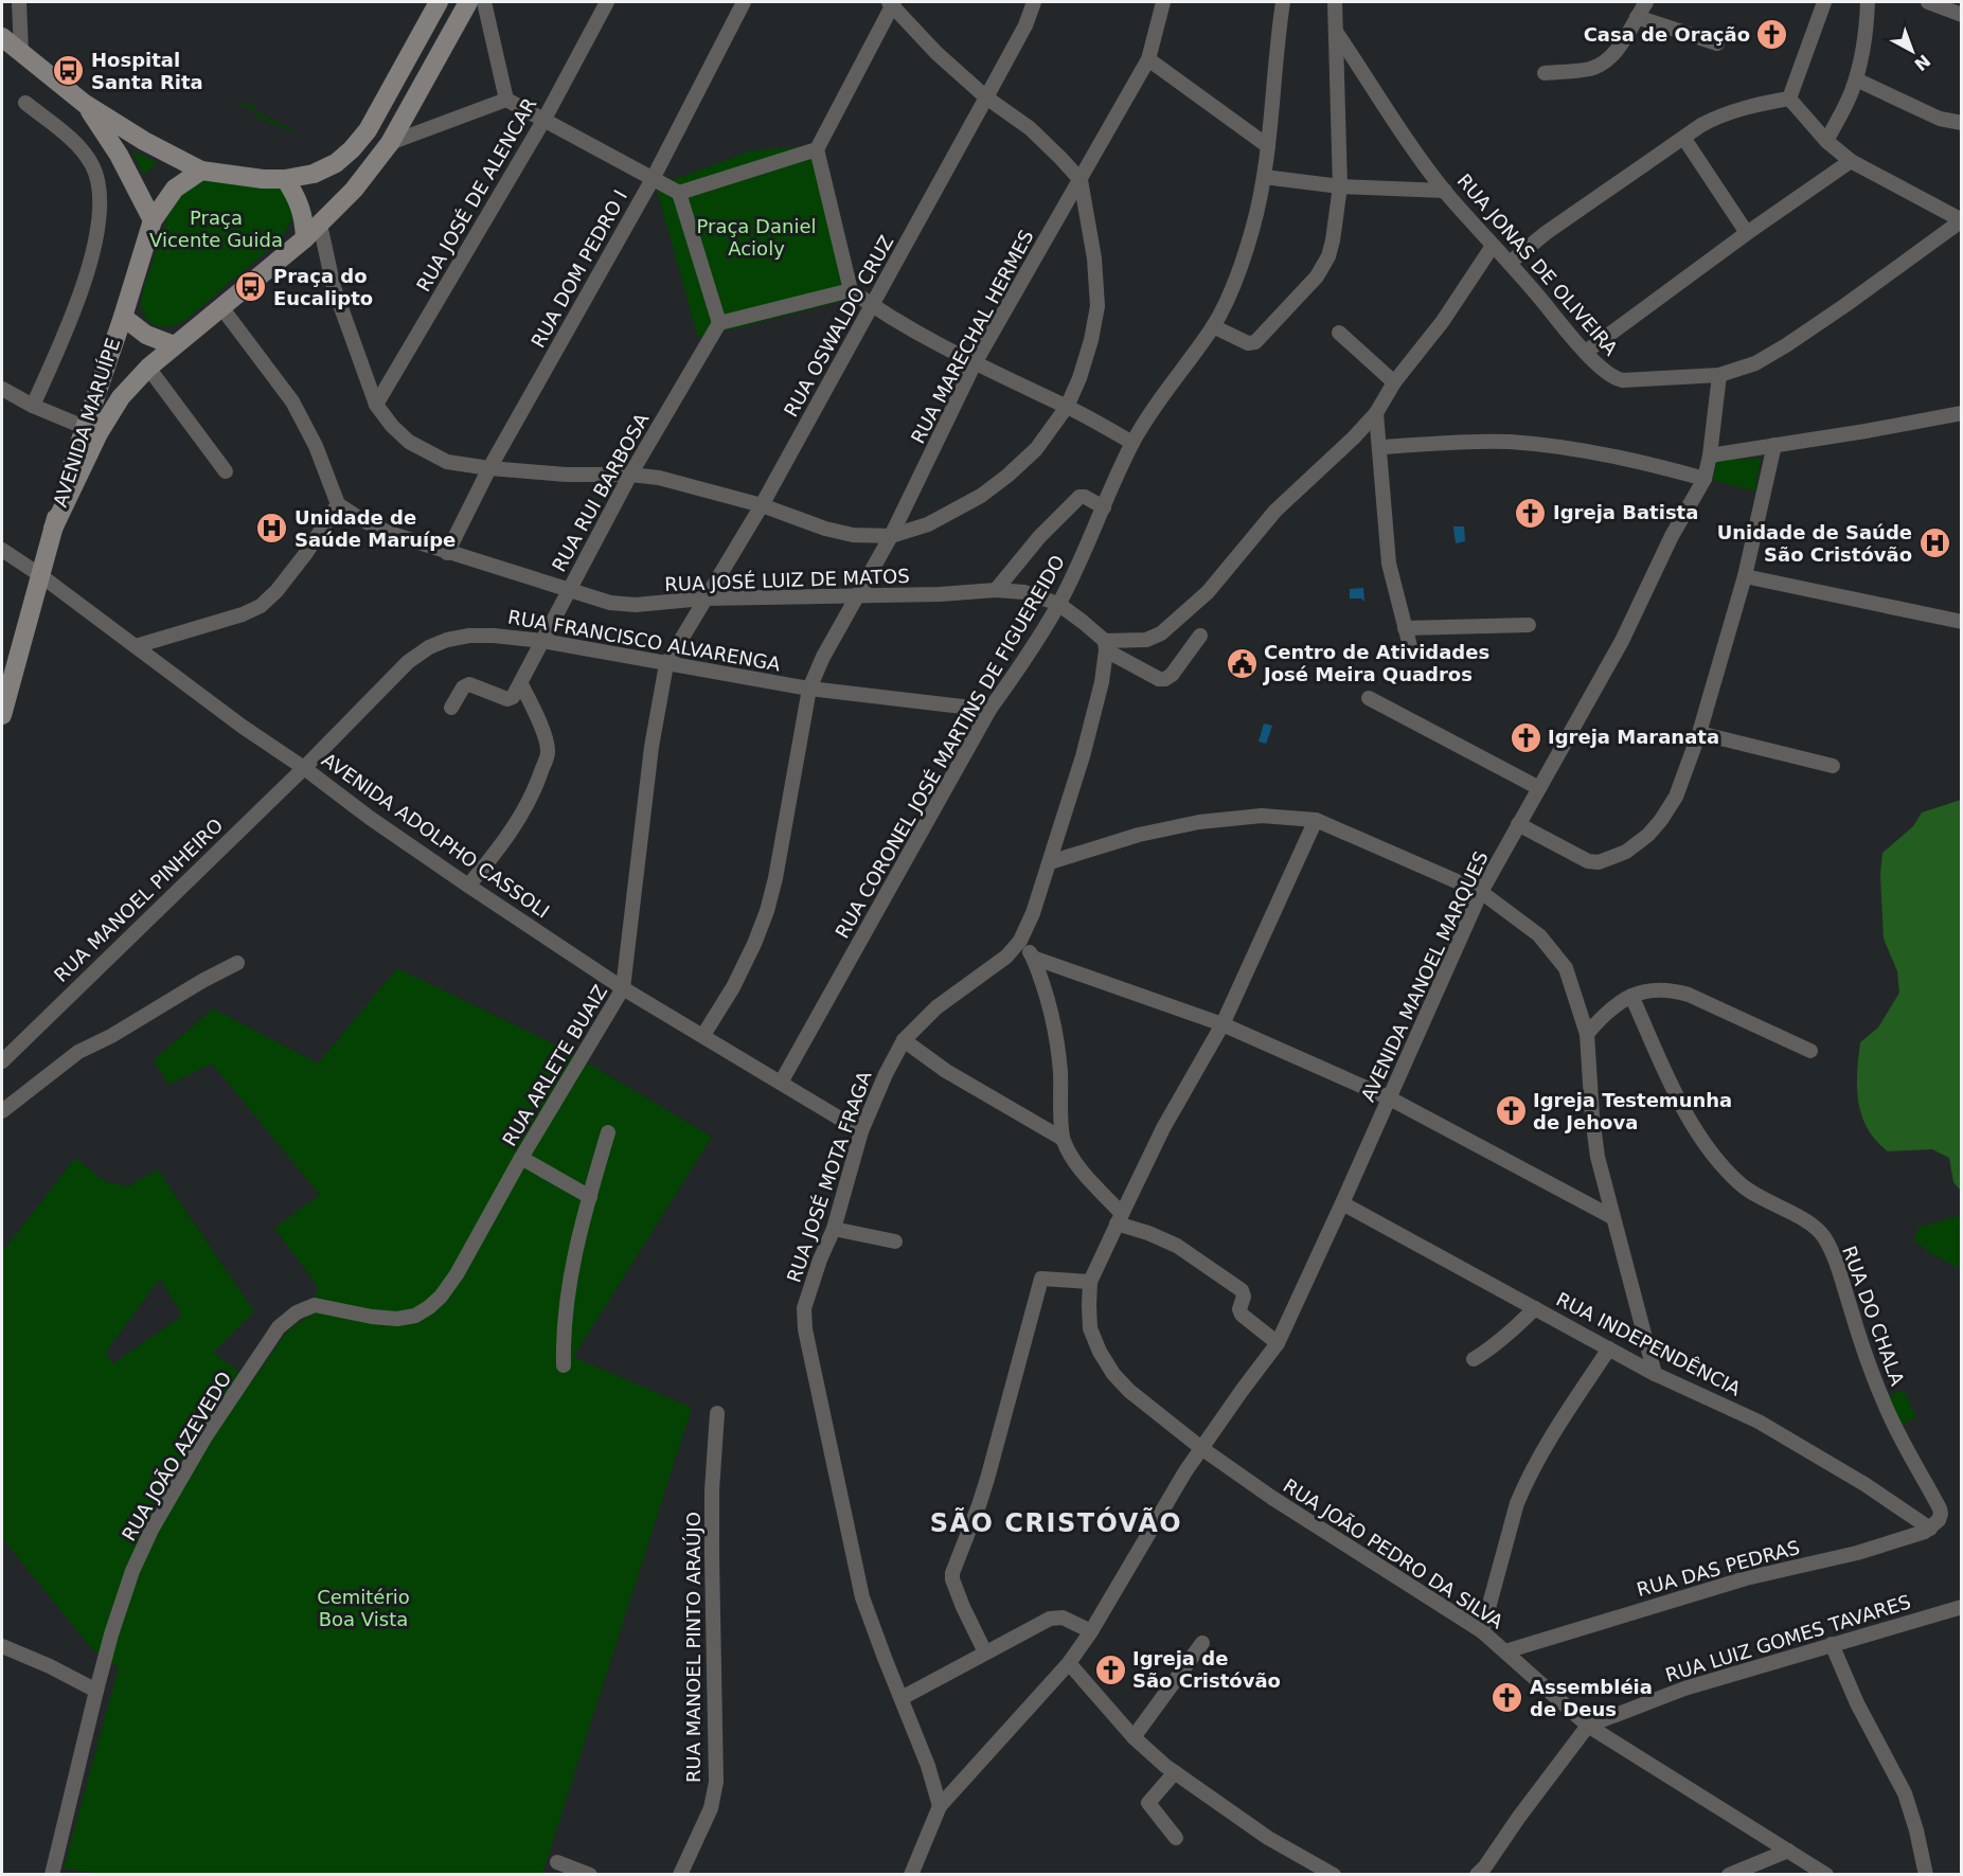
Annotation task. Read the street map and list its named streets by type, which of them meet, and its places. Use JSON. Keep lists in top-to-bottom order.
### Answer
{
  "streets": {
    "main road": ["AVENIDA MARUÍPE"],
    "street": [
      "RUA JOSÉ DE ALENCAR",
      "RUA JONAS DE OLIVEIRA",
      "RUA DOM PEDRO I",
      "RUA OSWALDO CRUZ",
      "RUA MARECHAL HERMES",
      "RUA RUI BARBOSA",
      "RUA JOSÉ LUIZ DE MATOS",
      "RUA FRANCISCO ALVARENGA",
      "RUA CORONEL JOSÉ MARTINS DE FIGUEREIDO",
      "AVENIDA ADOLPHO CASSOLI",
      "RUA MANOEL PINHEIRO",
      "AVENIDA MANOEL MARQUES",
      "RUA ARLETE BUAIZ",
      "RUA JOSÉ MOTA FRAGA",
      "RUA DO CHALA",
      "RUA INDEPENDÊNCIA",
      "RUA JOÃO AZEVEDO",
      "RUA JOÃO PEDRO DA SILVA",
      "RUA DAS PEDRAS",
      "RUA LUIZ GOMES TAVARES",
      "RUA MANOEL PINTO ARAÚJO"
    ]
  },
  "crossings": [
    ["RUA JONAS DE OLIVEIRA", "AVENIDA MANOEL MARQUES"],
    ["RUA DOM PEDRO I", "RUA JOSÉ LUIZ DE MATOS"],
    ["RUA OSWALDO CRUZ", "RUA JOSÉ LUIZ DE MATOS"],
    ["RUA OSWALDO CRUZ", "RUA FRANCISCO ALVARENGA"],
    ["RUA OSWALDO CRUZ", "RUA ARLETE BUAIZ"],
    ["RUA MARECHAL HERMES", "RUA JOSÉ LUIZ DE MATOS"],
    ["RUA MARECHAL HERMES", "RUA FRANCISCO ALVARENGA"],
    ["RUA MARECHAL HERMES", "AVENIDA ADOLPHO CASSOLI"],
    ["AVENIDA MARUÍPE", "AVENIDA ADOLPHO CASSOLI"],
    ["RUA RUI BARBOSA", "RUA JOSÉ LUIZ DE MATOS"],
    ["RUA RUI BARBOSA", "RUA FRANCISCO ALVARENGA"],
    ["RUA JOSÉ LUIZ DE MATOS", "RUA CORONEL JOSÉ MARTINS DE FIGUEREIDO"],
    ["RUA JOSÉ LUIZ DE MATOS", "RUA JOSÉ MOTA FRAGA"],
    ["RUA FRANCISCO ALVARENGA", "RUA CORONEL JOSÉ MARTINS DE FIGUEREIDO"],
    ["RUA FRANCISCO ALVARENGA", "AVENIDA ADOLPHO CASSOLI"],
    ["RUA FRANCISCO ALVARENGA", "RUA MANOEL PINHEIRO"],
    ["RUA FRANCISCO ALVARENGA", "RUA ARLETE BUAIZ"],
    ["RUA CORONEL JOSÉ MARTINS DE FIGUEREIDO", "AVENIDA ADOLPHO CASSOLI"],
    ["AVENIDA ADOLPHO CASSOLI", "RUA MANOEL PINHEIRO"],
    ["AVENIDA ADOLPHO CASSOLI", "RUA ARLETE BUAIZ"],
    ["AVENIDA ADOLPHO CASSOLI", "RUA JOSÉ MOTA FRAGA"],
    ["AVENIDA MANOEL MARQUES", "RUA JOSÉ MOTA FRAGA"],
    ["AVENIDA MANOEL MARQUES", "RUA INDEPENDÊNCIA"],
    ["AVENIDA MANOEL MARQUES", "RUA JOÃO PEDRO DA SILVA"],
    ["RUA ARLETE BUAIZ", "RUA JOÃO AZEVEDO"],
    ["RUA DO CHALA", "RUA INDEPENDÊNCIA"],
    ["RUA DO CHALA", "RUA DAS PEDRAS"],
    ["RUA INDEPENDÊNCIA", "RUA DAS PEDRAS"],
    ["RUA JOÃO PEDRO DA SILVA", "RUA DAS PEDRAS"],
    ["RUA JOÃO PEDRO DA SILVA", "RUA LUIZ GOMES TAVARES"]
  ],
  "districts": ["SÃO CRISTÓVÃO"],
  "parks": ["Praça Vicente Guida", "Praça Daniel Acioly", "Cemitério Boa Vista"],
  "places": {
    "church": [
      "Casa de Oração",
      "Igreja Batista",
      "Igreja Maranata",
      "Igreja Testemunha de Jehova",
      "Igreja de São Cristóvão",
      "Assembléia de Deus"
    ],
    "bus stop": ["Hospital Santa Rita", "Praça do Eucalipto"],
    "hospital": ["Unidade de Saúde Maruípe", "Unidade de Saúde São Cristóvão"],
    "public building": ["Centro de Atividades José Meira Quadros"]
  },
  "north": "bottom right"
}
